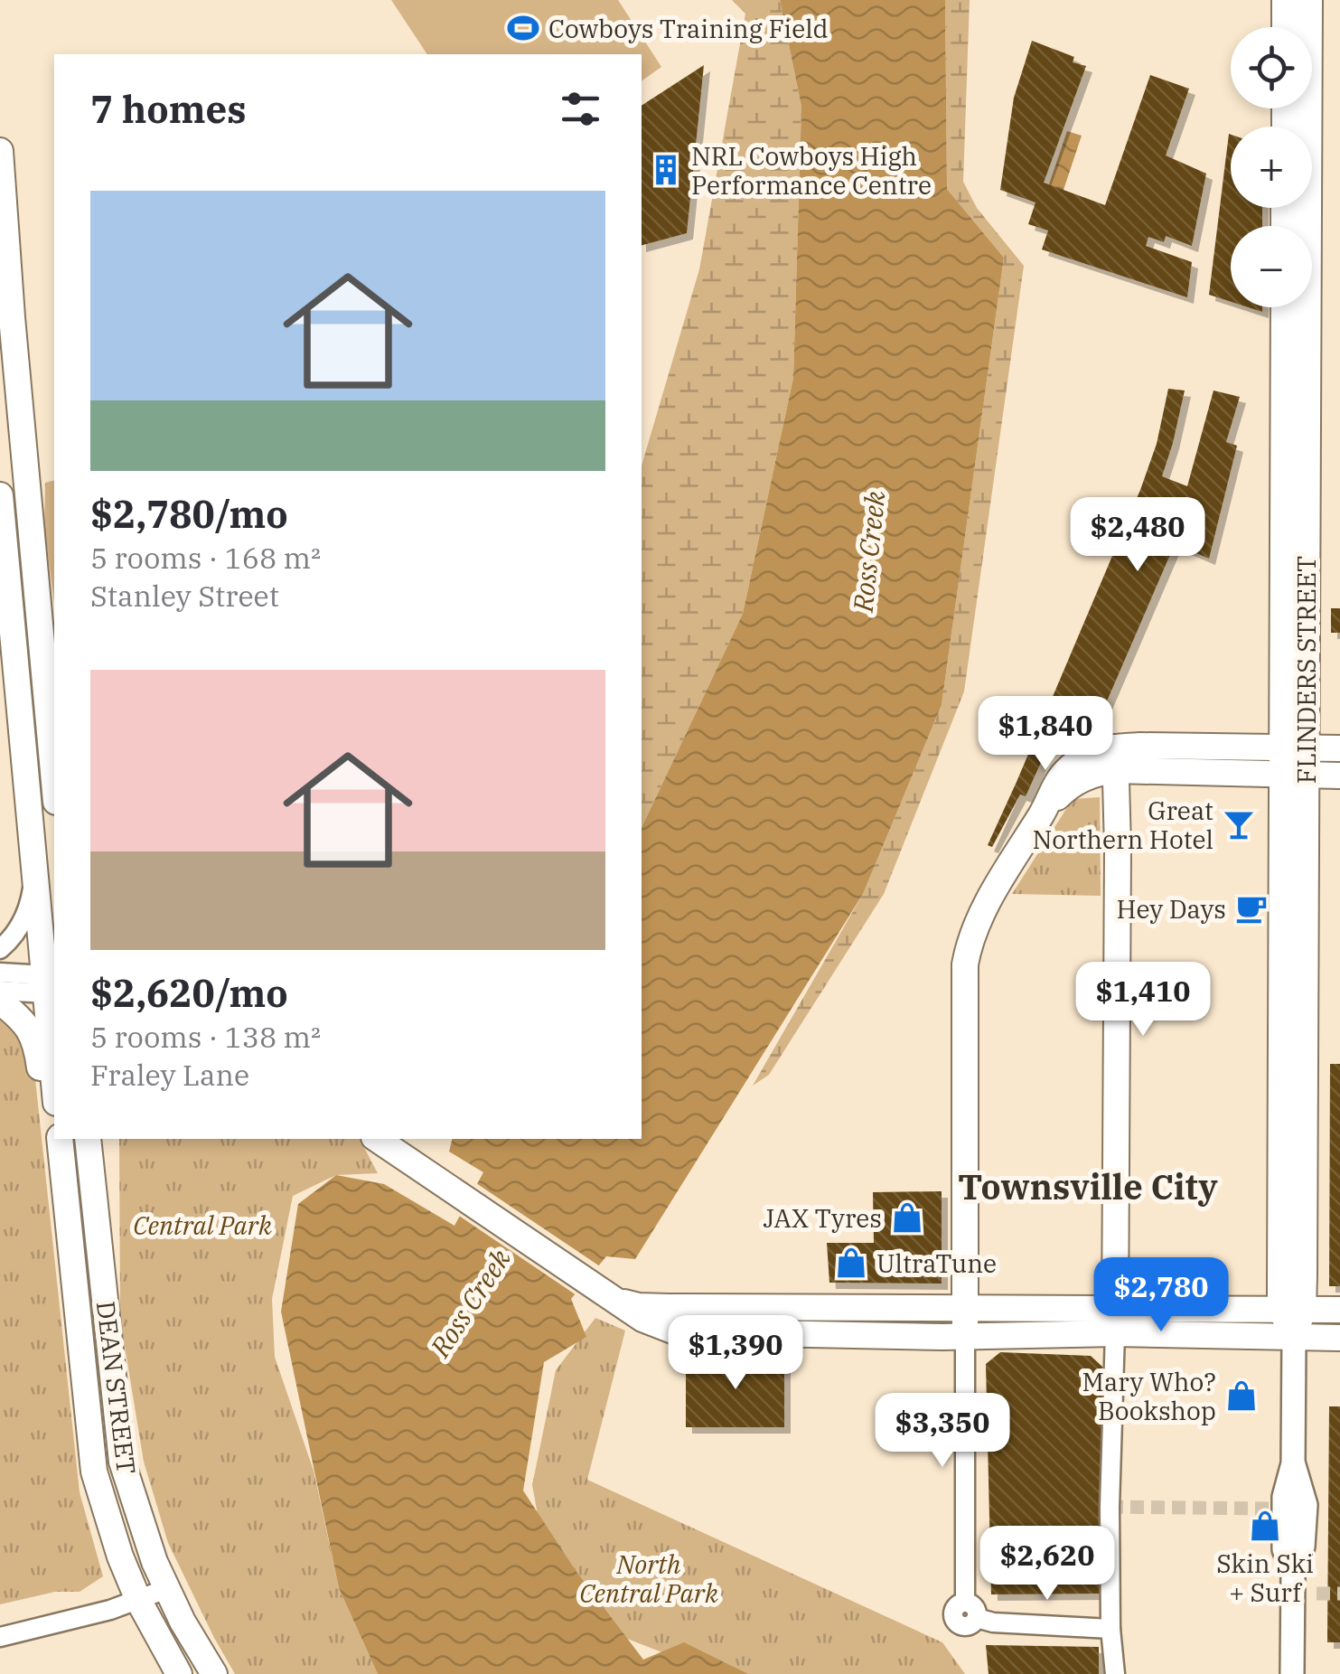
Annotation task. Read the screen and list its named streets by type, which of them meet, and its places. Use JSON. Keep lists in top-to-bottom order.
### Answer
{
  "streets": {
    "main road": ["FLINDERS STREET", "DEAN STREET"]
  },
  "districts": ["Townsville City"],
  "water": ["Ross Creek"],
  "parks": ["Central Park", "North Central Park"],
  "places": {
    "sports": ["Cowboys Training Field"],
    "building": ["NRL Cowboys High Performance Centre"],
    "bar": ["Great Northern Hotel"],
    "cafe": ["Hey Days"],
    "shop": [
      "JAX Tyres",
      "UltraTune",
      "Mary Who? Bookshop",
      "Skin Ski + Surf"
    ]
  },
  "page": {
    "map_buttons": ["+", "−"],
    "heading": "7 homes",
    "list": [
      {
        "name": "$2,780/mo",
        "note": "5 rooms · 168 m² · Stanley Street"
      },
      {
        "name": "$2,620/mo",
        "note": "5 rooms · 138 m² · Fraley Lane"
      }
    ],
    "price": [
      "$2,480",
      "$1,840",
      "$1,410",
      "$2,780",
      "$1,390",
      "$3,350",
      "$2,620"
    ]
  }
}
